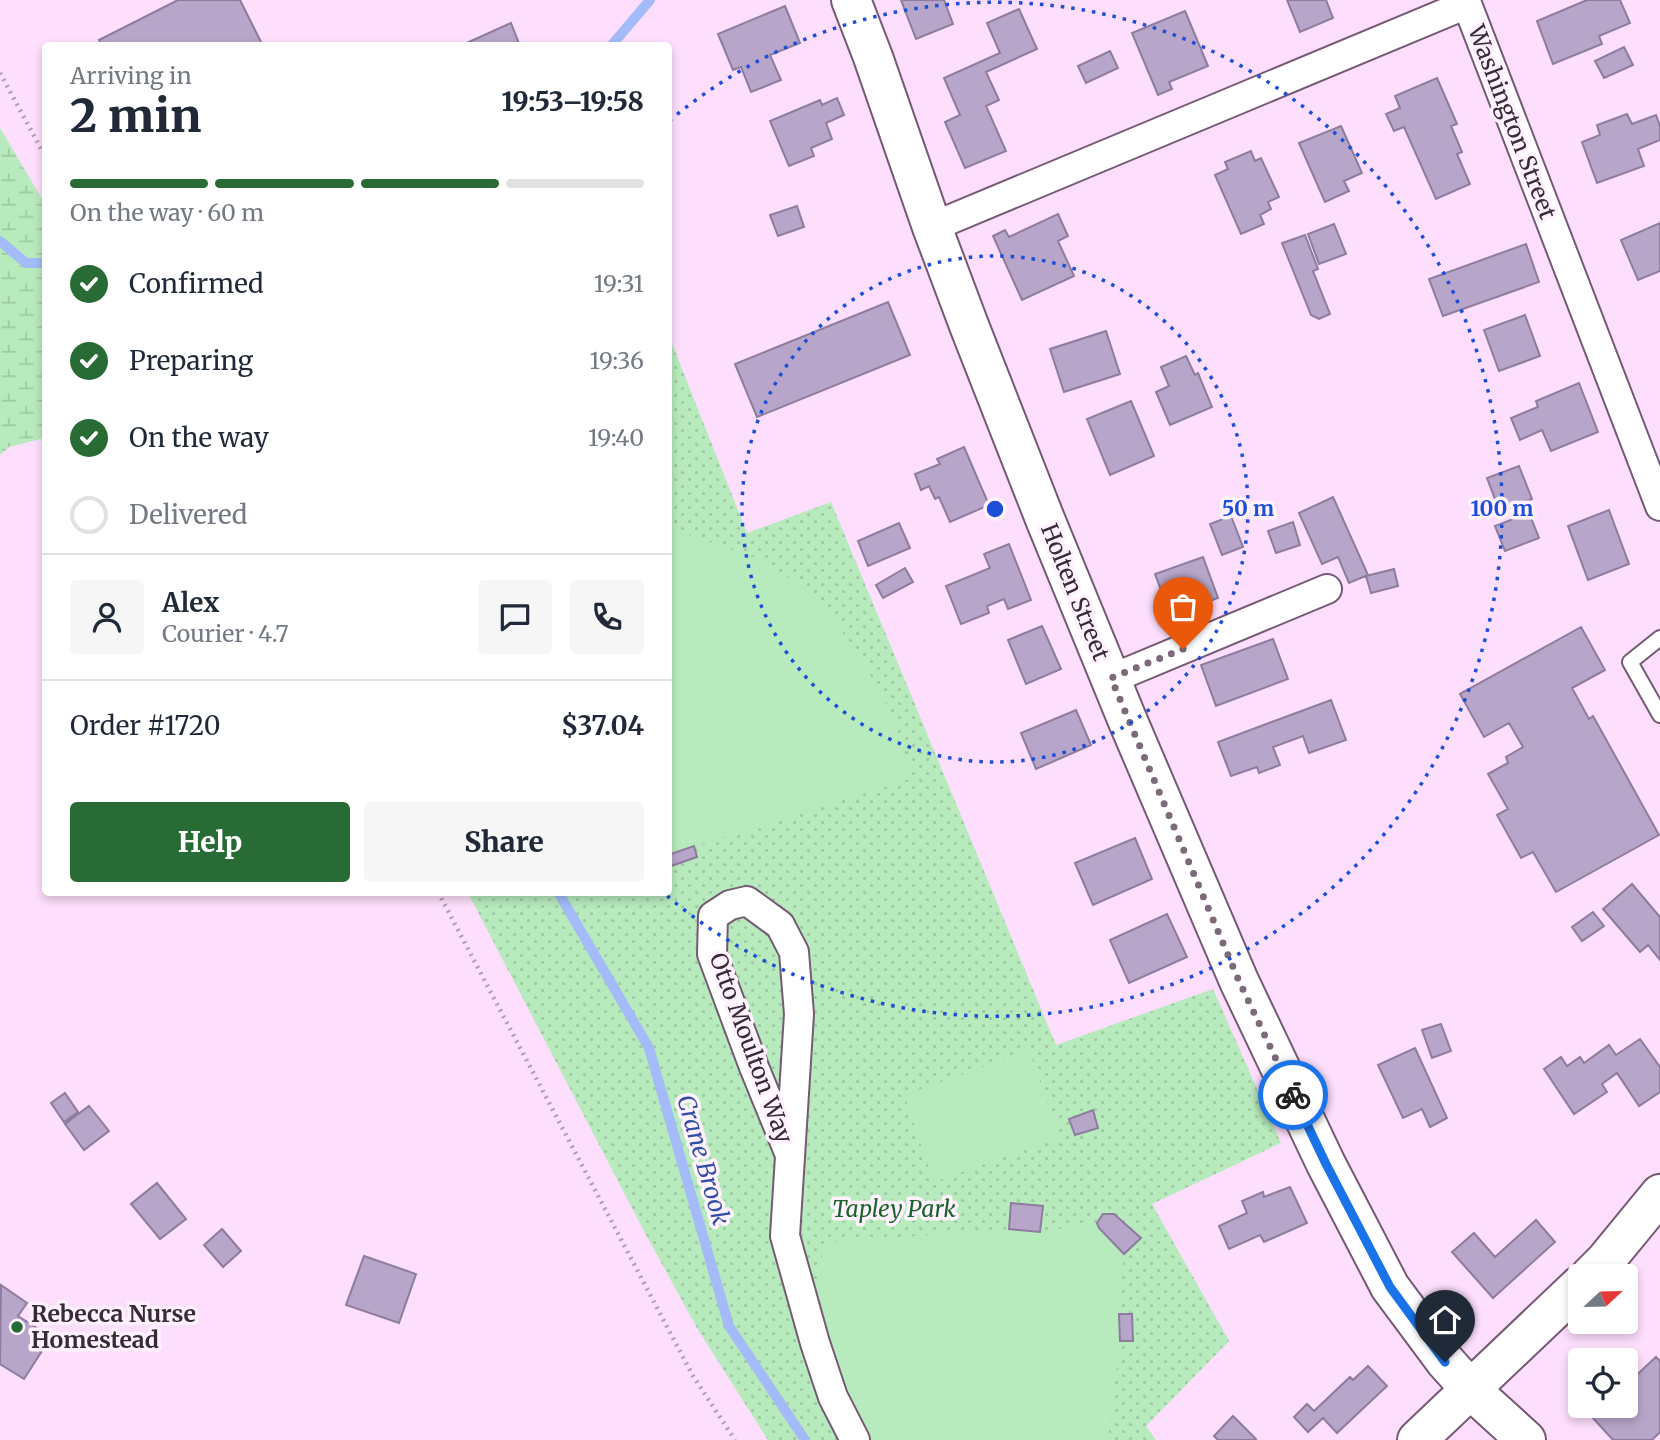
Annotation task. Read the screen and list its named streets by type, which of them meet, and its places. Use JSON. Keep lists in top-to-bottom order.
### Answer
{
  "streets": {
    "main road": ["Holten Street"],
    "street": ["Washington Street", "Otto Moulton Way"]
  },
  "crossings": [
    ["Washington Street", "Holten Street"]
  ],
  "water": ["Crane Brook"],
  "parks": ["Tapley Park"],
  "places": ["Rebecca Nurse Homestead"],
  "north": "right",
  "page": {
    "heading": ["2 min", "Arriving in", "19:53–19:58"],
    "panel": [
      "Alex",
      "Courier · 4.7",
      "Order #1720",
      "$37.04"
    ],
    "bar": "On the way · 60 m",
    "list": [
      ["Confirmed", "19:31"],
      ["Preparing", "19:36"],
      ["On the way", "19:40"],
      "Delivered"
    ],
    "buttons": ["Help", "Share"]
  },
  "rings": ["50 m", "100 m"]
}
